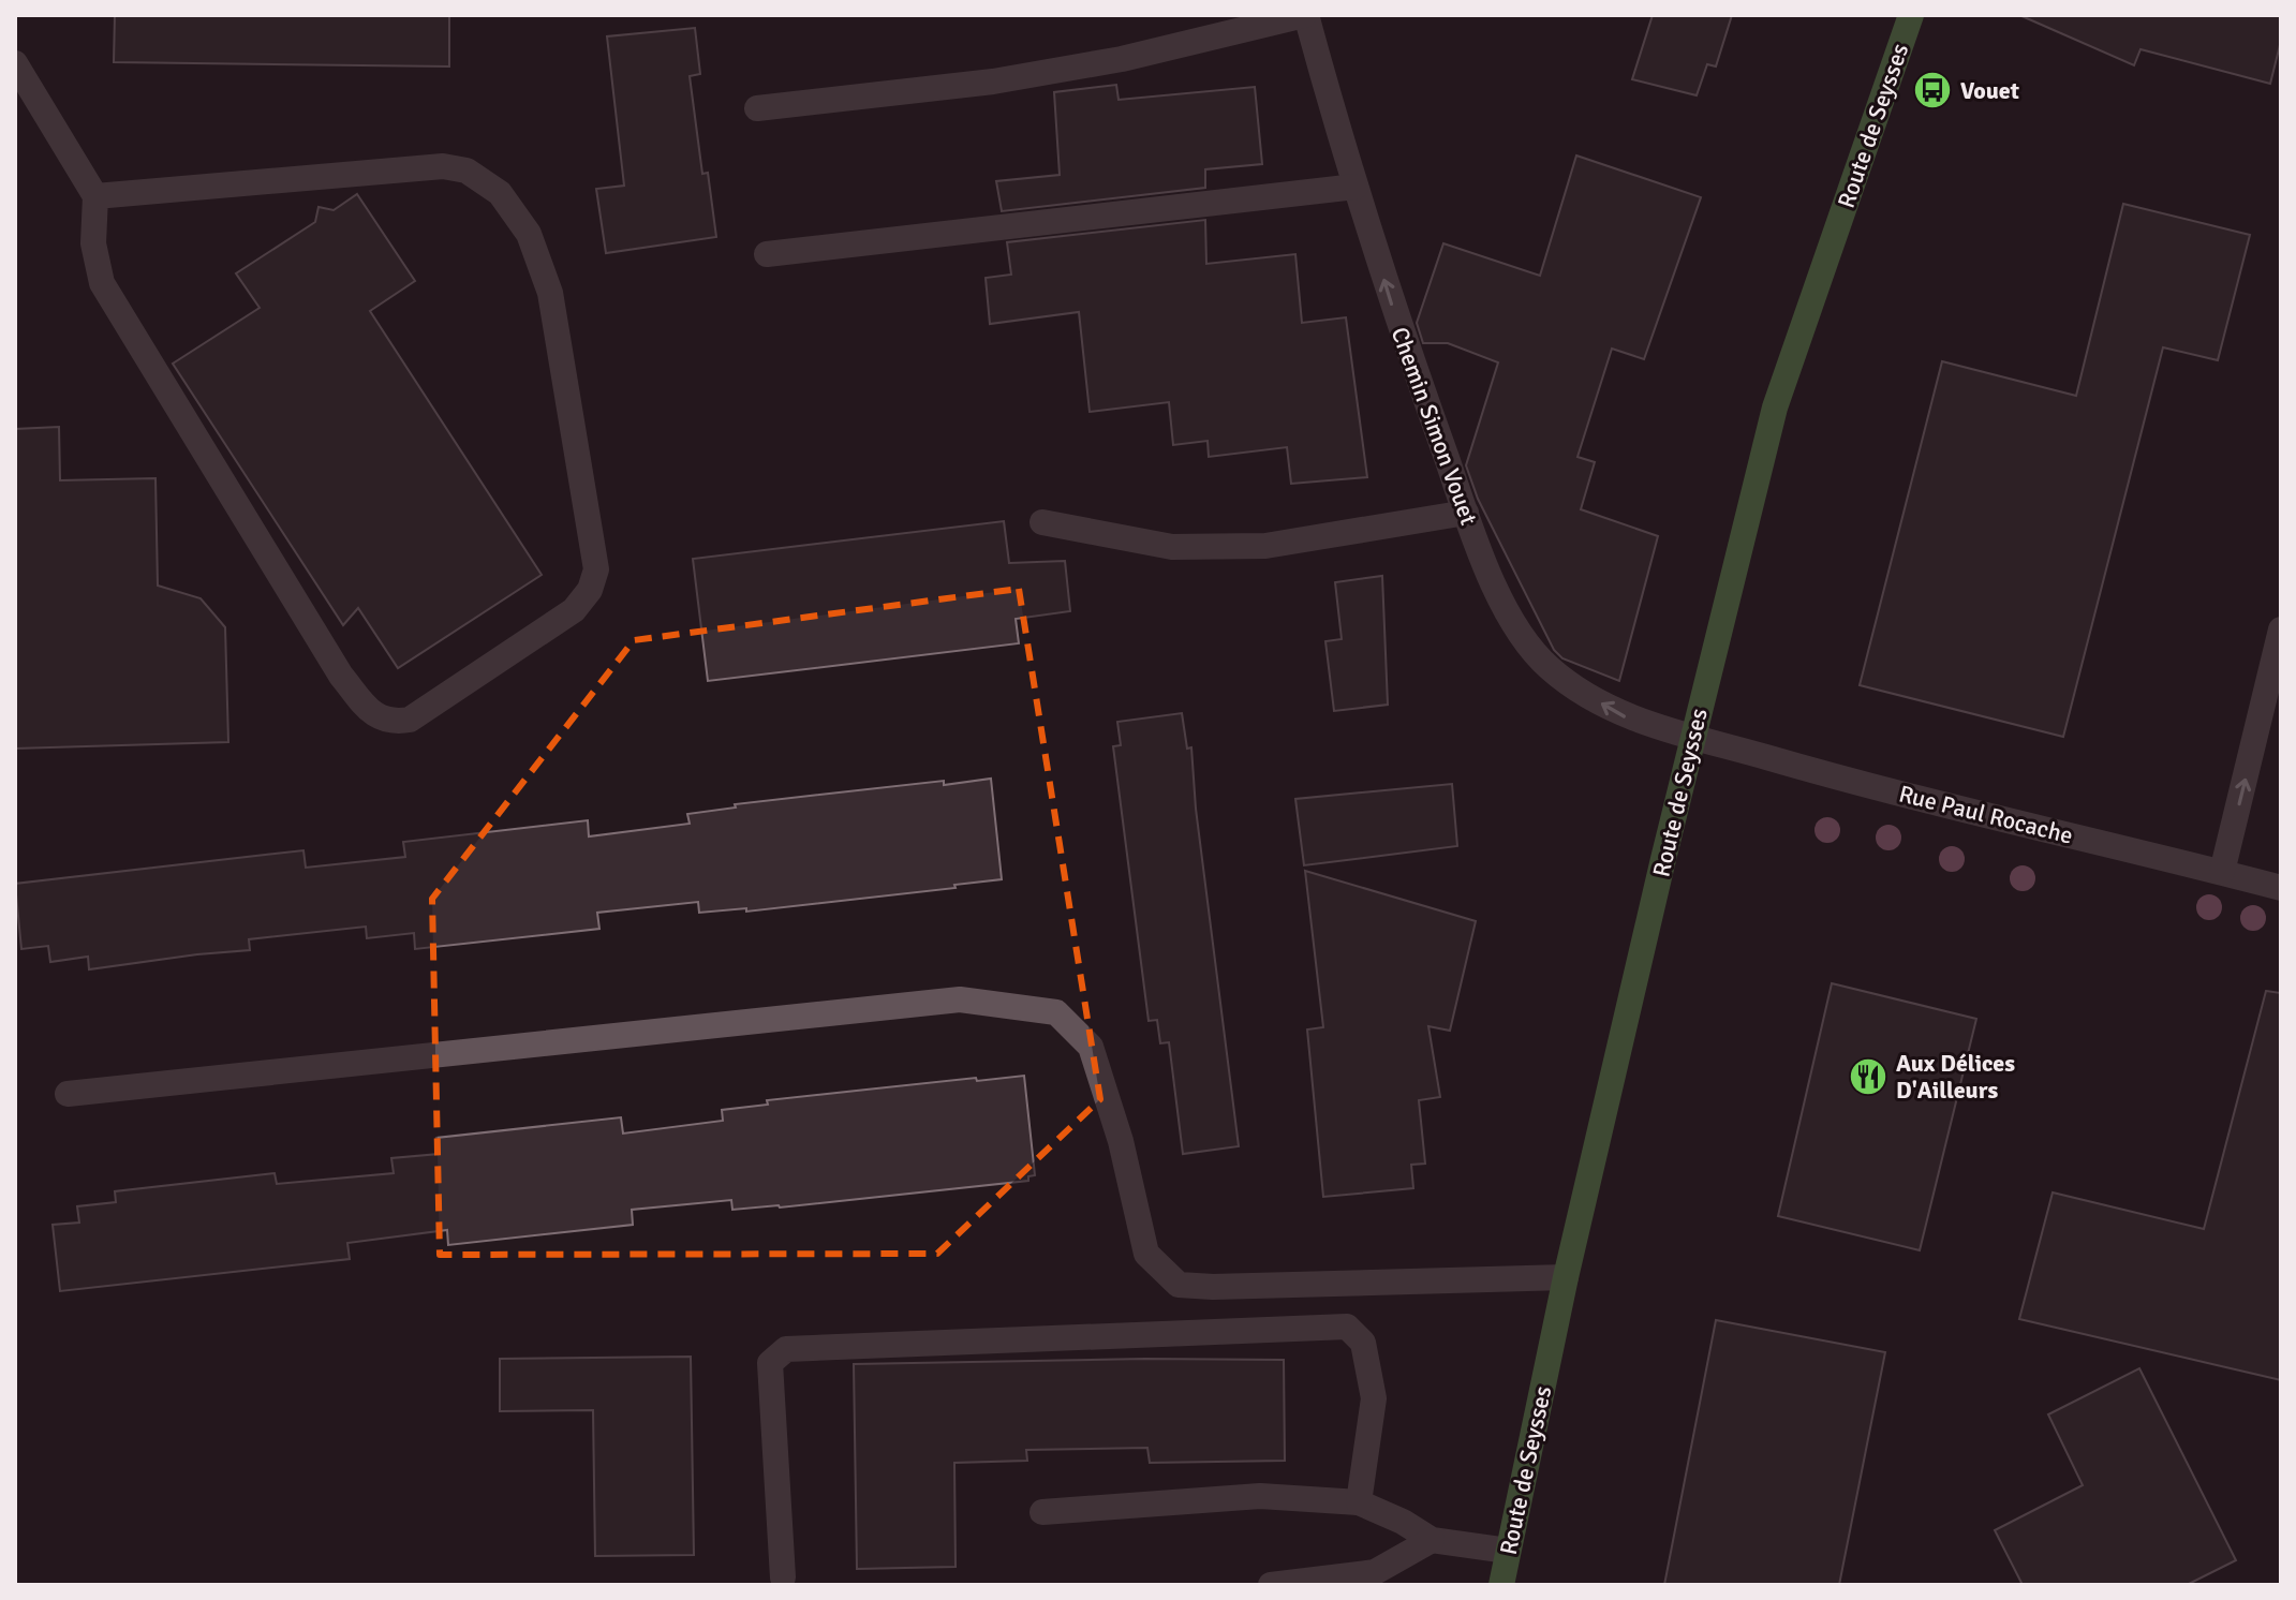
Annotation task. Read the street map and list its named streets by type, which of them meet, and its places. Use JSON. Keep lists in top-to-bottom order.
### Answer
{
  "streets": {
    "main road": ["Route de Seysses"],
    "street": ["Chemin Simon Vouet", "Rue Paul Rocache"]
  },
  "crossings": [
    ["Route de Seysses", "Chemin Simon Vouet"],
    ["Route de Seysses", "Rue Paul Rocache"],
    ["Chemin Simon Vouet", "Rue Paul Rocache"]
  ],
  "one_way": ["Chemin Simon Vouet"],
  "places": {
    "bus stop": ["Vouet"],
    "restaurant": ["Aux Délices D'Ailleurs"]
  }
}
